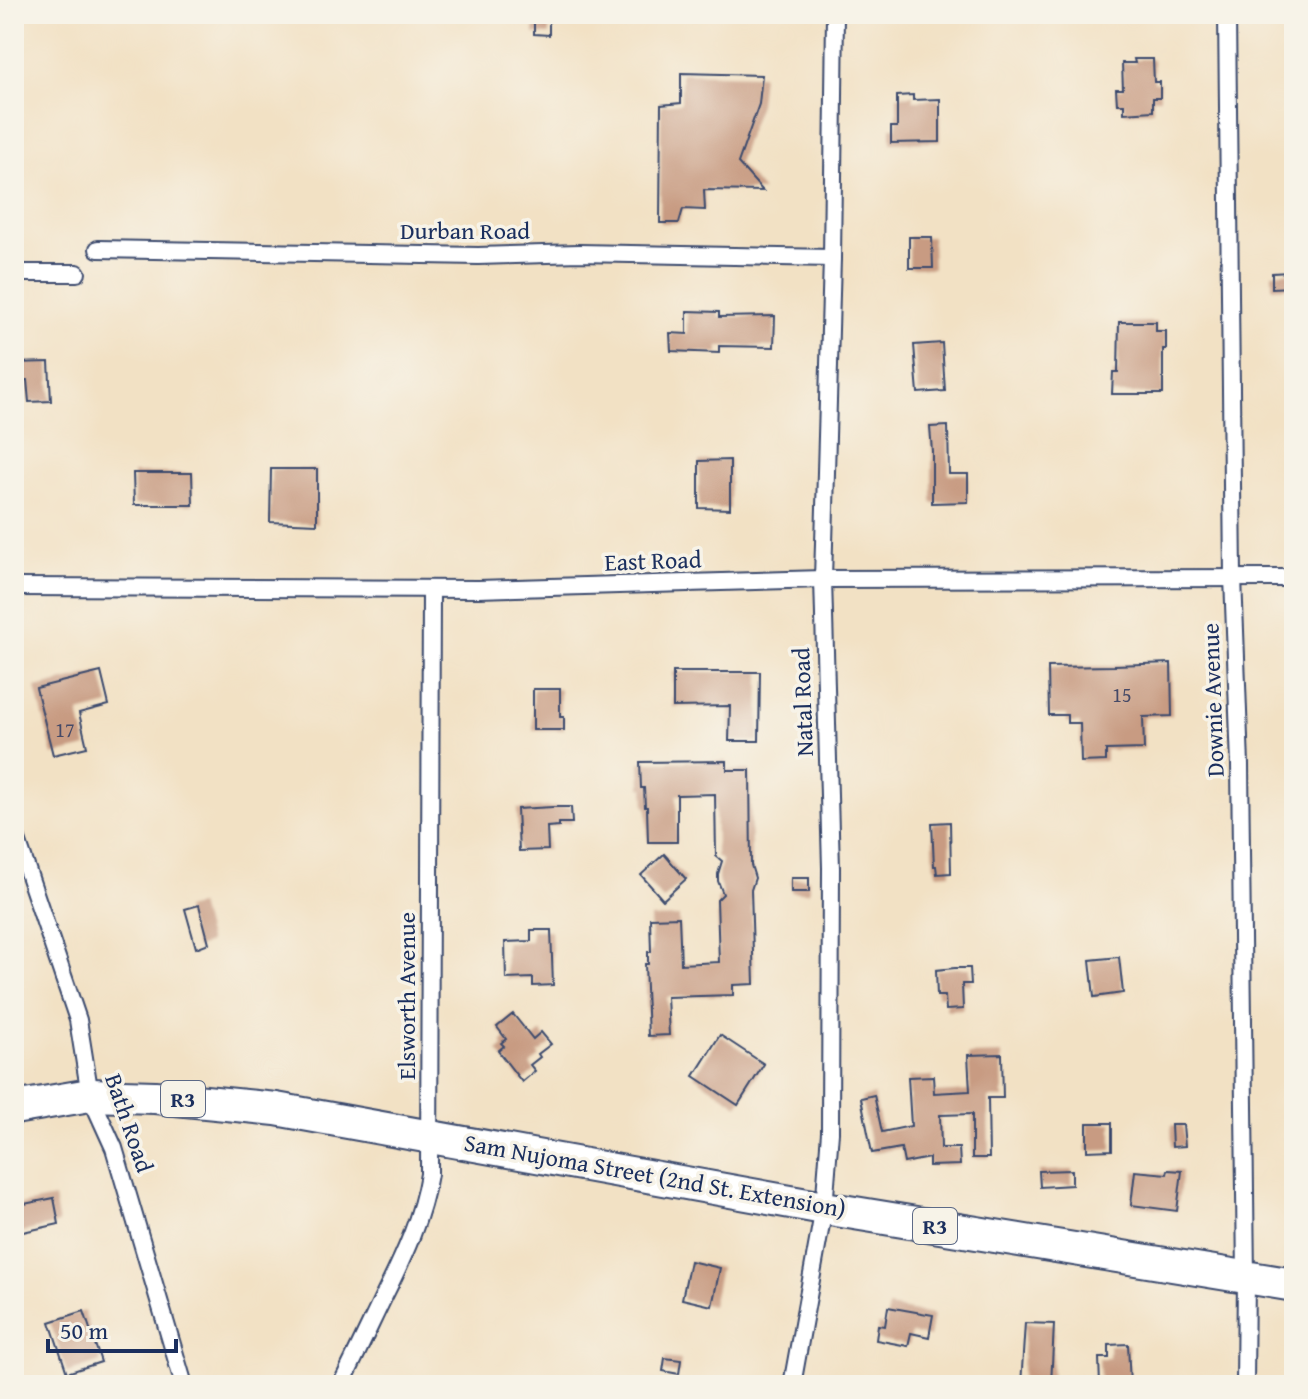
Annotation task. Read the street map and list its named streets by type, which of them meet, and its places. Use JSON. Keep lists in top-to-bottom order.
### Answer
{
  "streets": {
    "highway": ["R3", "Sam Nujoma Street (2nd St. Extension)"],
    "street": [
      "Durban Road",
      "East Road",
      "Downie Avenue",
      "Natal Road",
      "Elsworth Avenue",
      "Bath Road"
    ]
  },
  "crossings": [
    ["Durban Road", "Natal Road"],
    ["East Road", "Downie Avenue"],
    ["East Road", "Natal Road"],
    ["East Road", "Elsworth Avenue"],
    ["Downie Avenue", "Sam Nujoma Street (2nd St. Extension)"],
    ["Natal Road", "Sam Nujoma Street (2nd St. Extension)"],
    ["Elsworth Avenue", "Sam Nujoma Street (2nd St. Extension)"],
    ["Bath Road", "Sam Nujoma Street (2nd St. Extension)"]
  ],
  "house_numbers": ["15", "17"],
  "scale_bar": "50 m"
}
